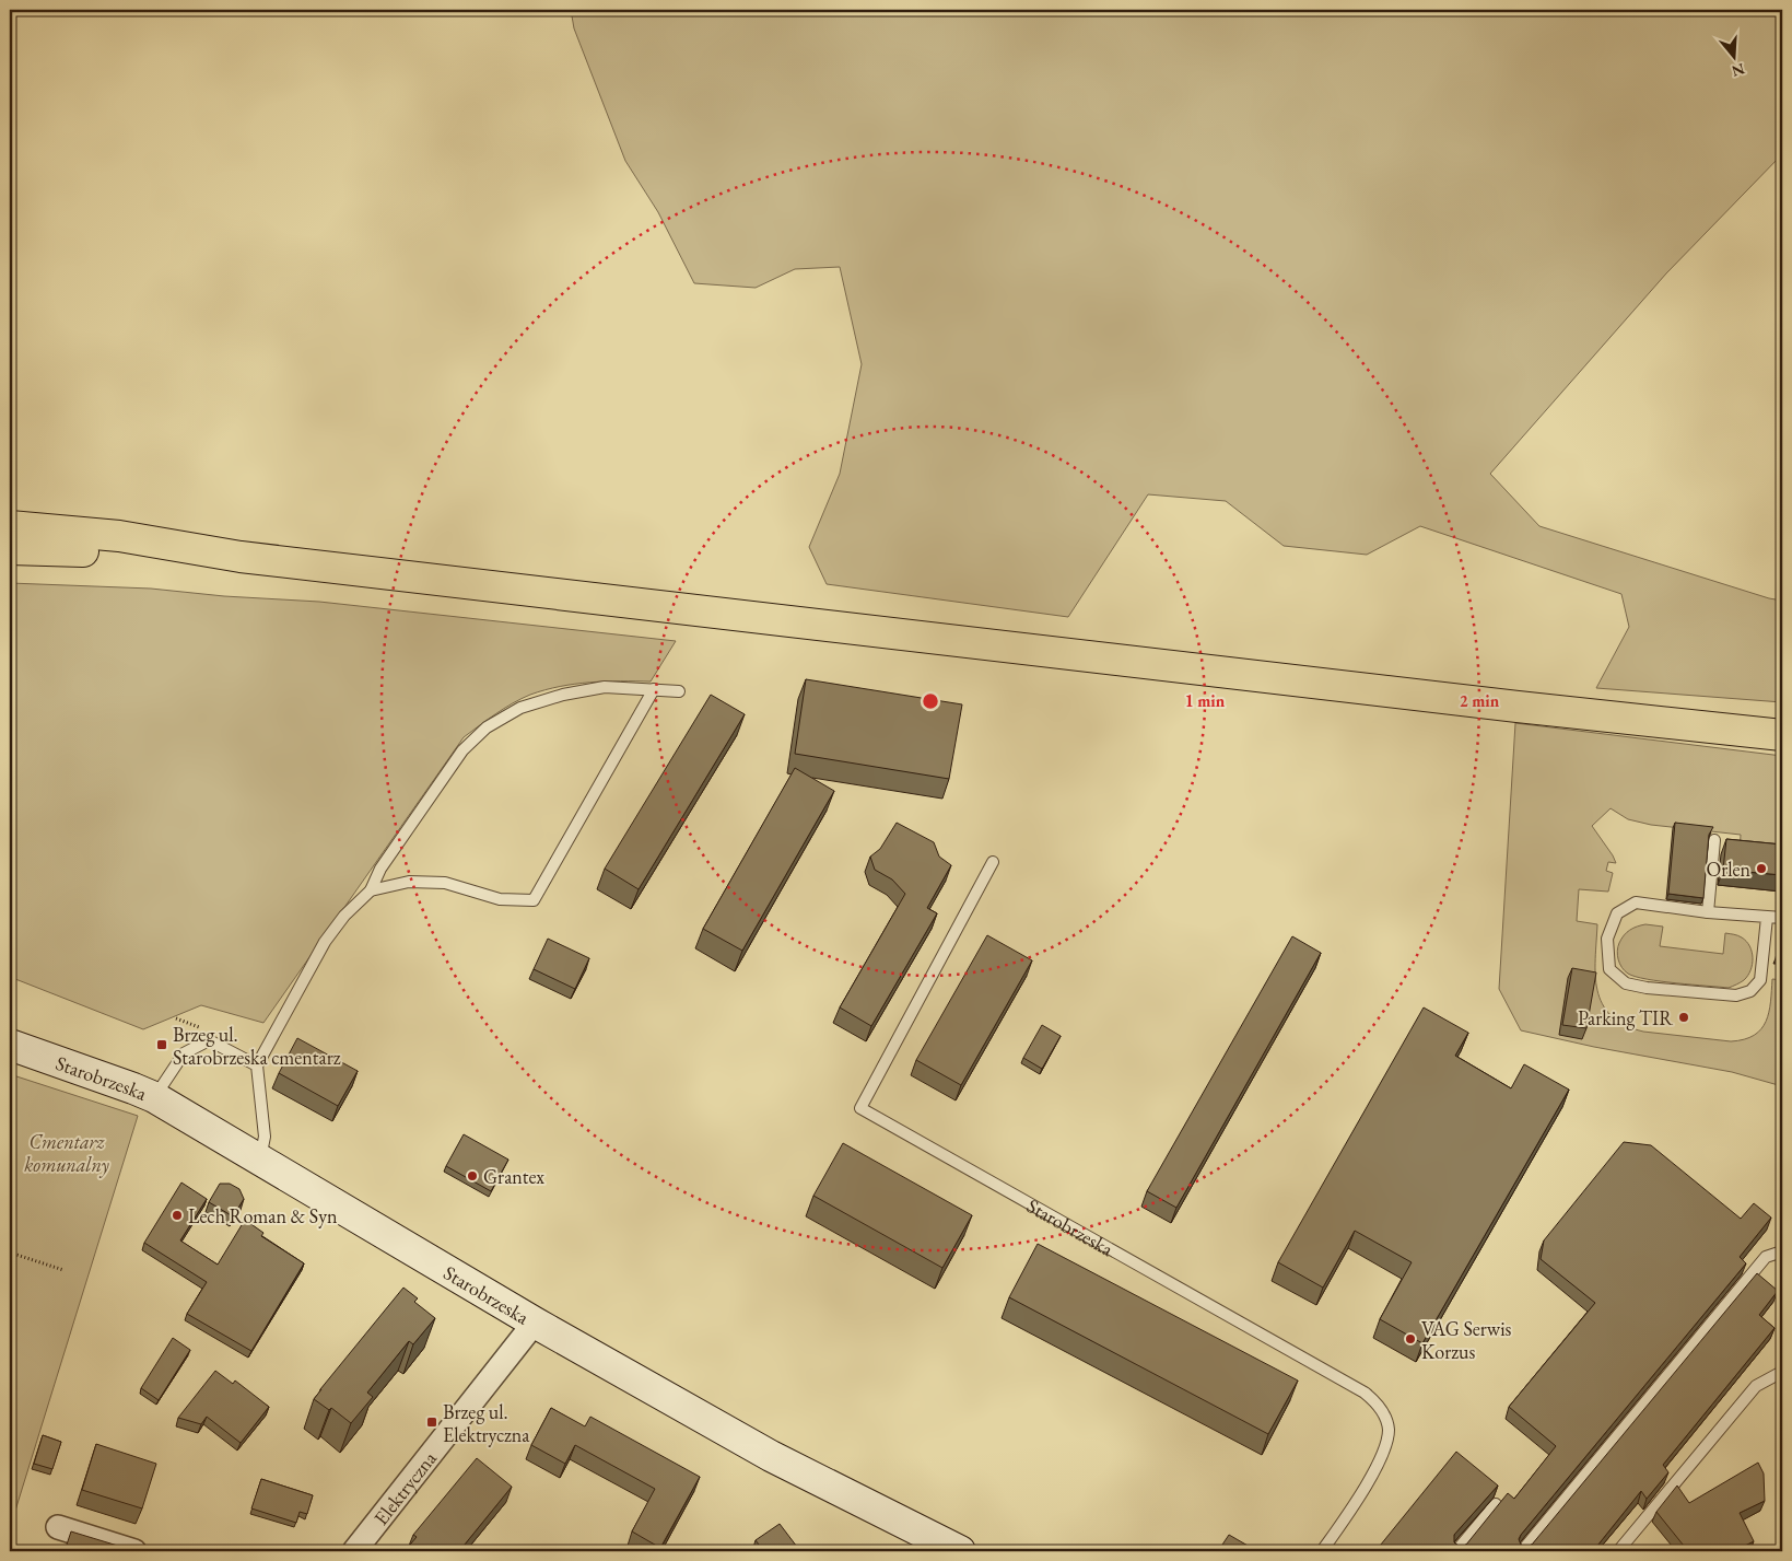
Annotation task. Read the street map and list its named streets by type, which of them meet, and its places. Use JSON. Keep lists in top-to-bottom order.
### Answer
{
  "streets": {
    "street": ["Starobrzeska", "Elektryczna"]
  },
  "crossings": [
    ["Starobrzeska", "Elektryczna"]
  ],
  "parks": ["Cmentarz komunalny"],
  "places": {
    "other": [
      "Orlen",
      "Parking TIR",
      "Grantex",
      "Lech Roman & Syn",
      "VAG Serwis Korzus"
    ],
    "transit": ["Brzeg ul. Starobrzeska cmentarz", "Brzeg ul. Elektryczna"]
  },
  "north": "bottom",
  "rings": ["1 min", "2 min"]
}
